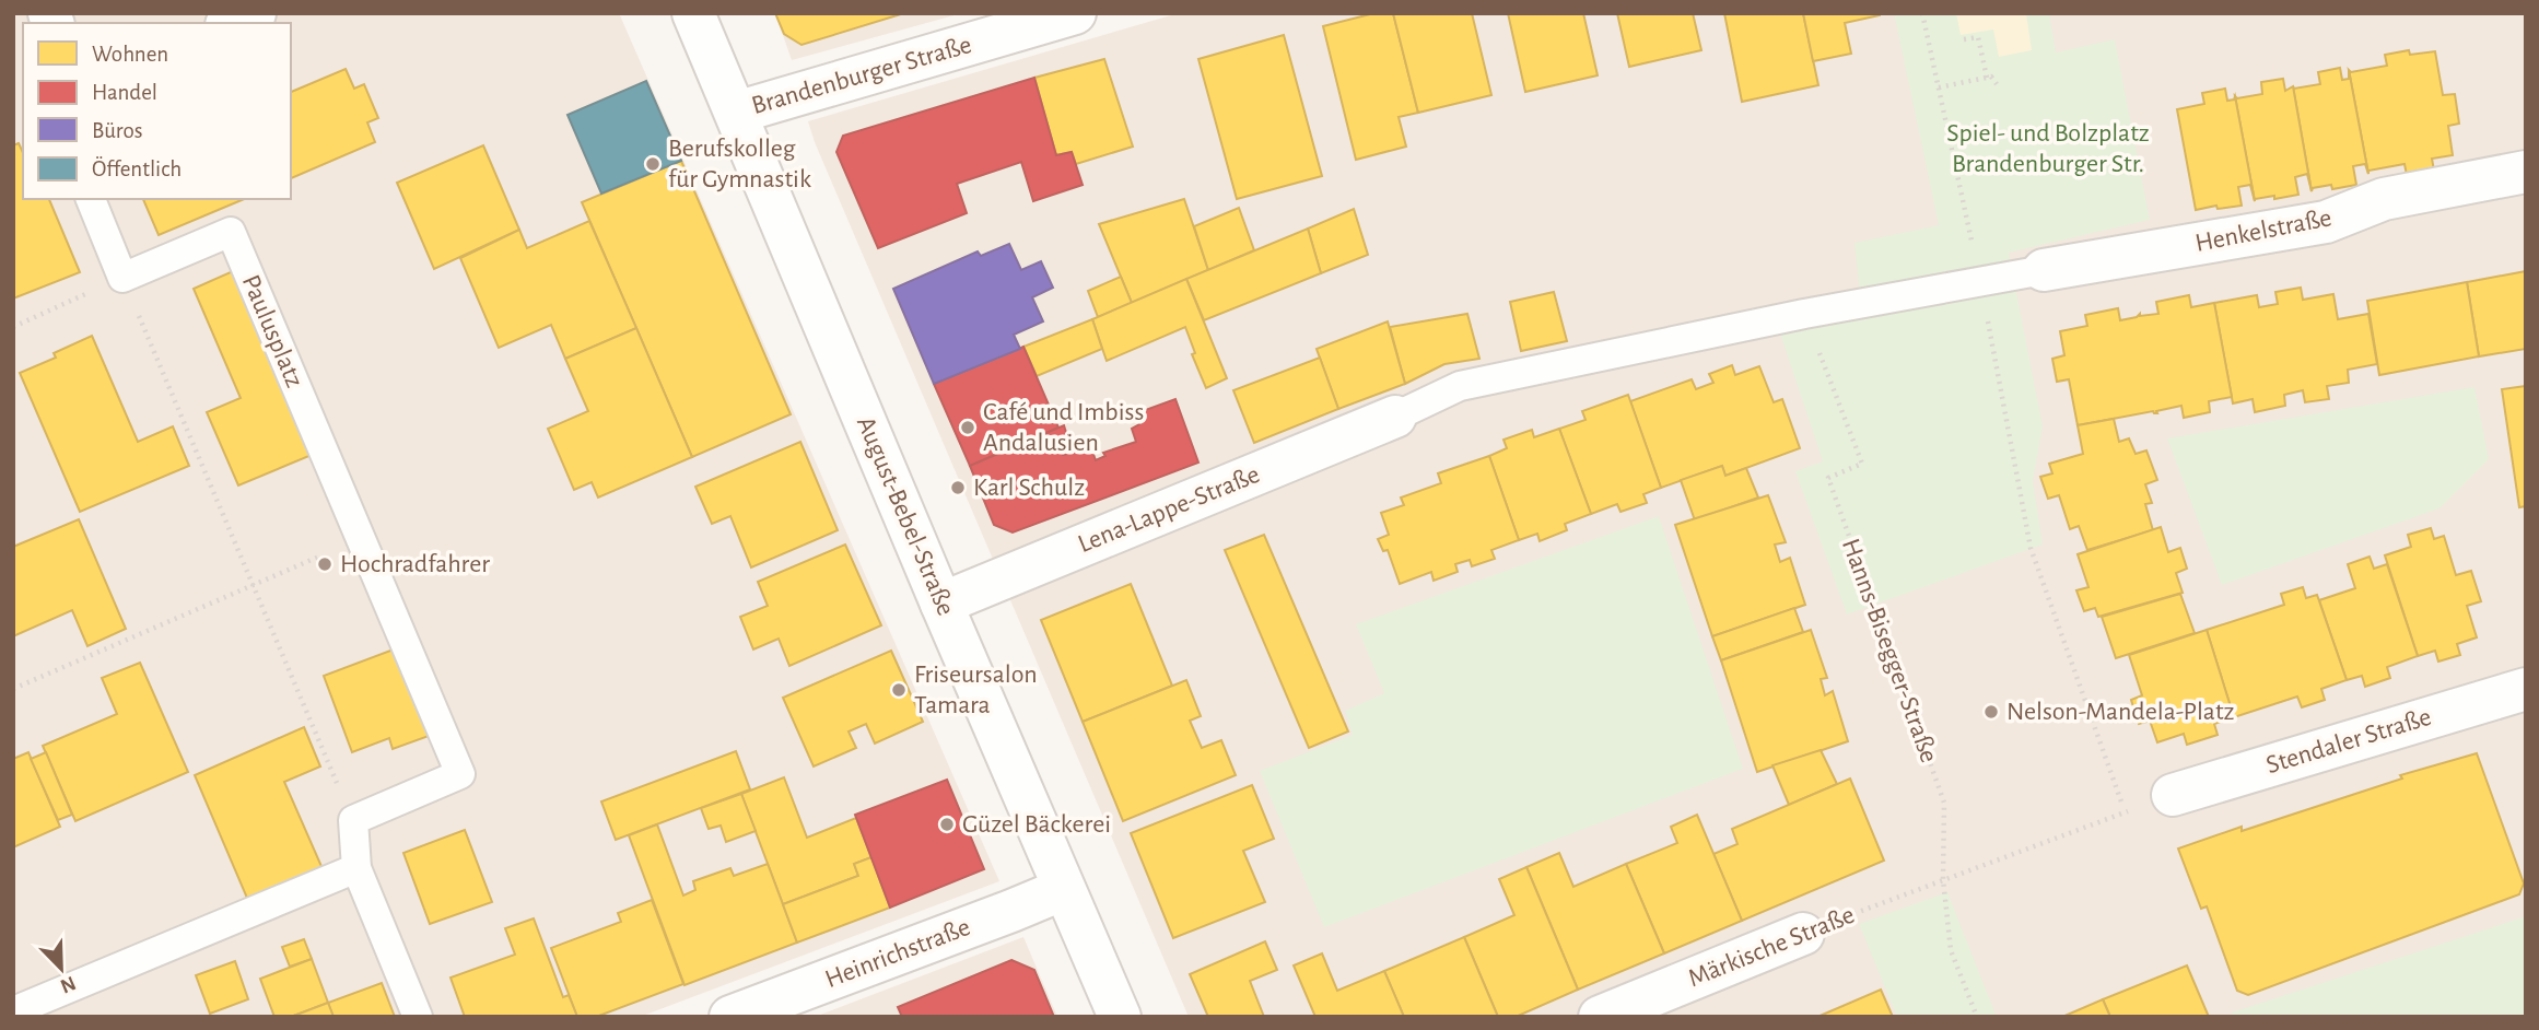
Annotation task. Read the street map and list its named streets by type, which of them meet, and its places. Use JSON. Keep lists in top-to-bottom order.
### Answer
{
  "streets": {
    "street": [
      "Brandenburger Straße",
      "Henkelstraße",
      "Lena-Lappe-Straße",
      "August-Bebel-Straße",
      "Stendaler Straße",
      "Märkische Straße",
      "Heinrichstraße"
    ],
    "lane": ["Paulusplatz"],
    "path": ["Hanns-Bisegger-Straße"]
  },
  "crossings": [
    ["Brandenburger Straße", "August-Bebel-Straße"],
    ["Lena-Lappe-Straße", "August-Bebel-Straße"],
    ["August-Bebel-Straße", "Heinrichstraße"],
    ["Hanns-Bisegger-Straße", "Märkische Straße"]
  ],
  "parks": ["Spiel- und Bolzplatz Brandenburger Str."],
  "places": [
    "Berufskolleg für Gymnastik",
    "Café und Imbiss Andalusien",
    "Karl Schulz",
    "Hochradfahrer",
    "Friseursalon Tamara",
    "Nelson-Mandela-Platz",
    "Güzel Bäckerei"
  ],
  "legend": [
    "Wohnen",
    "Handel",
    "Büros",
    "Öffentlich"
  ],
  "north": "bottom right"
}
